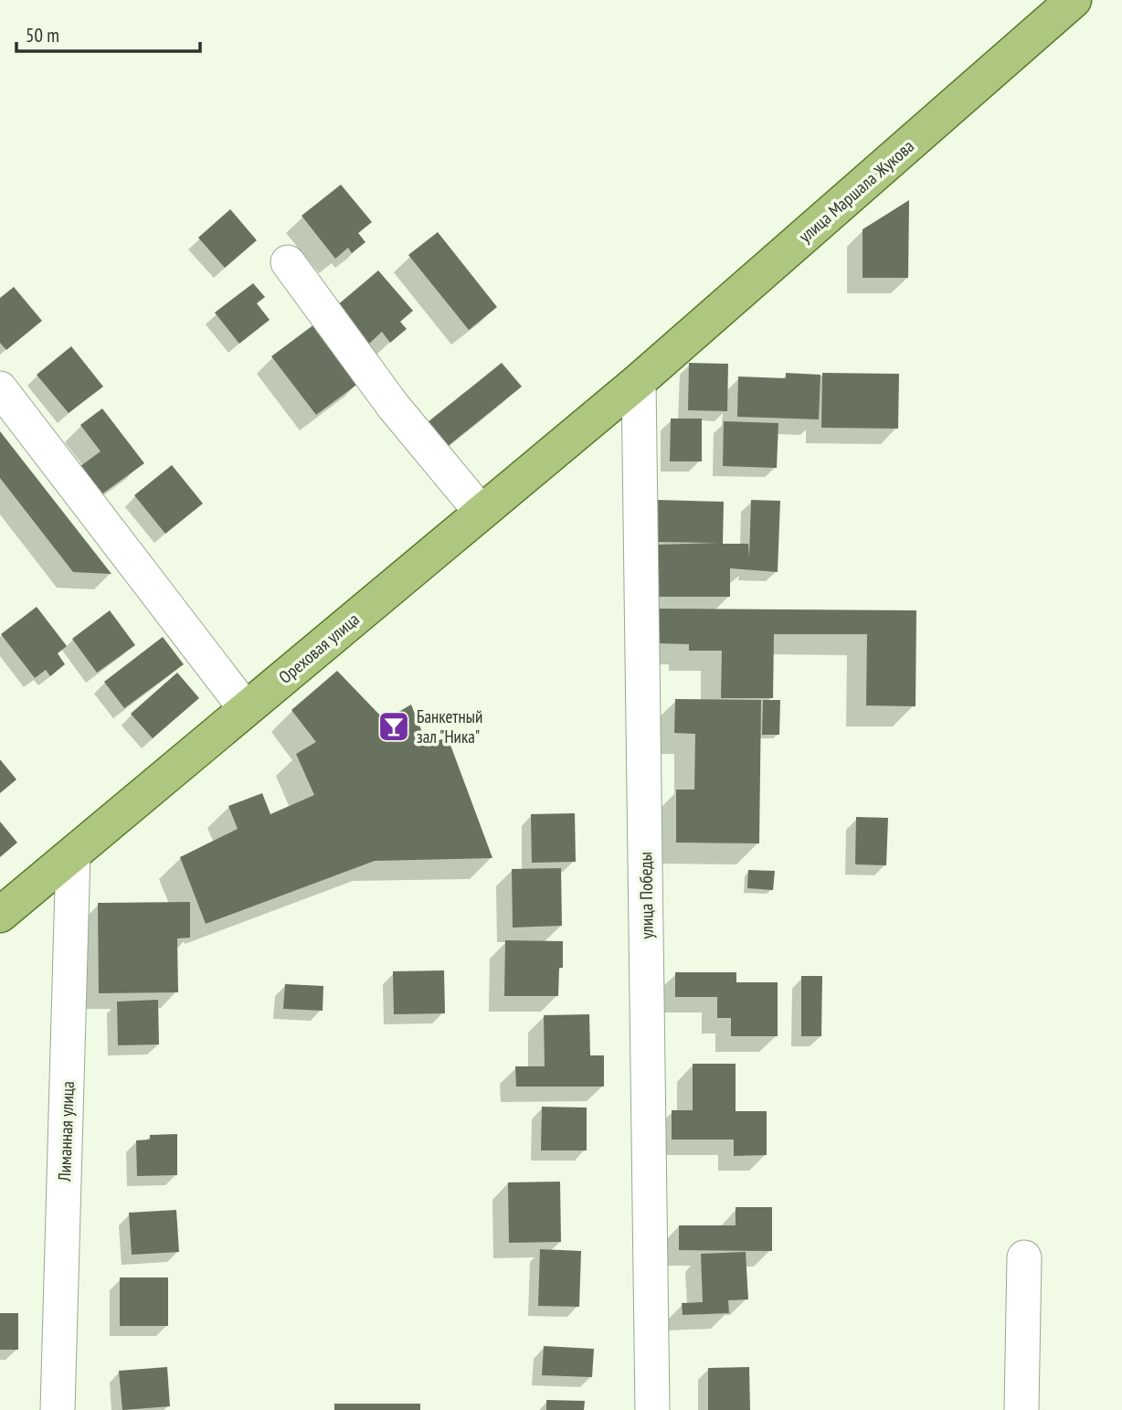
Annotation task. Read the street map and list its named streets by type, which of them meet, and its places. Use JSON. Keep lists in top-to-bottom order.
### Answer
{
  "streets": {
    "main road": ["улица Маршала Жукова", "Ореховая улица"],
    "street": ["улица Победы", "Лиманная улица"]
  },
  "crossings": [
    ["улица Маршала Жукова", "Ореховая улица"],
    ["улица Маршала Жукова", "улица Победы"],
    ["Ореховая улица", "улица Победы"],
    ["Ореховая улица", "Лиманная улица"]
  ],
  "places": {
    "bar": ["Банкетный зал \"Ника\""]
  },
  "scale_bar": "50 m"
}
